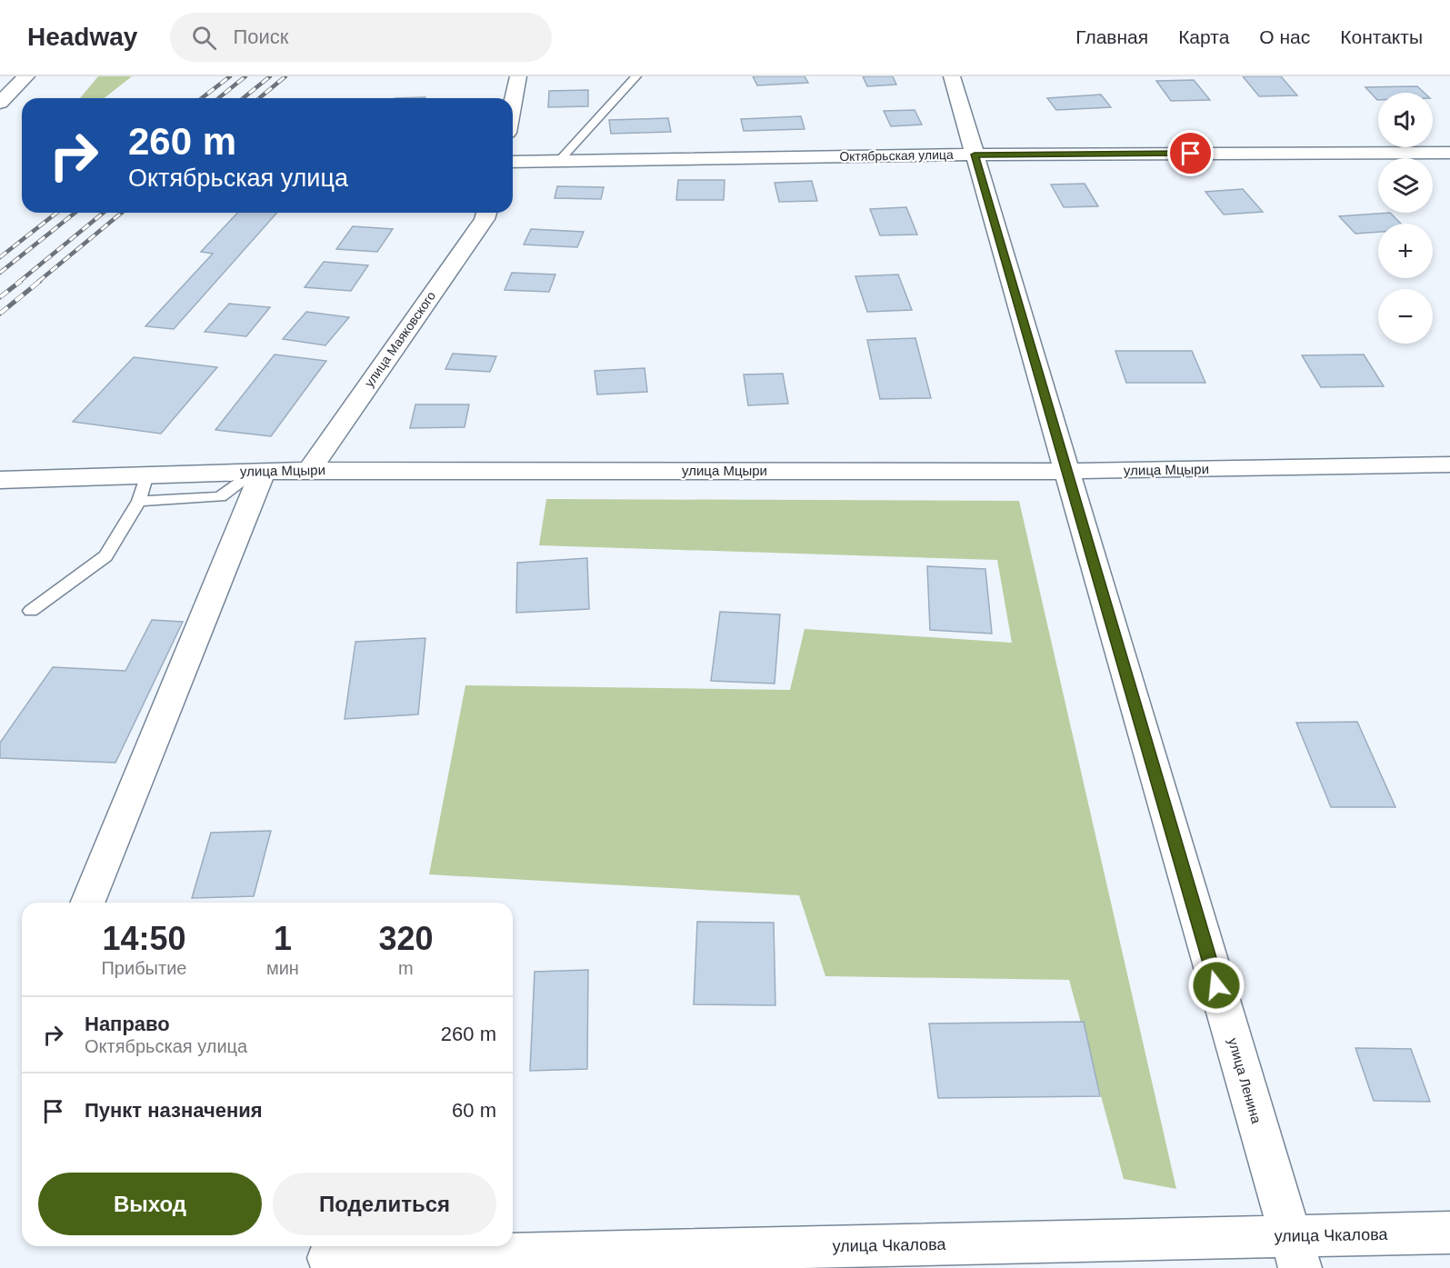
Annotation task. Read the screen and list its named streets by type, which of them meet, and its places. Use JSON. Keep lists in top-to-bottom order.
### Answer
{
  "streets": {
    "street": [
      "Октябрьская улица",
      "улица Маяковского",
      "улица Мцыри",
      "улица Ленина",
      "улица Чкалова"
    ]
  },
  "crossings": [
    ["Октябрьская улица", "улица Ленина"],
    ["улица Маяковского", "улица Мцыри"],
    ["улица Мцыри", "улица Ленина"],
    ["улица Ленина", "улица Чкалова"]
  ],
  "page": {
    "header": "Headway",
    "search": "Поиск",
    "nav": [
      "Главная",
      "Карта",
      "О нас",
      "Контакты"
    ],
    "map_buttons": ["+", "−"],
    "turn": ["260 m", "Октябрьская улица"],
    "eta": [
      "14:50",
      "Прибытие",
      "1",
      "мин",
      "320",
      "m"
    ],
    "list": [
      {
        "name": "Направо",
        "note": "Октябрьская улица",
        "value": "260 m"
      },
      {
        "name": "Пункт назначения",
        "value": "60 m"
      }
    ],
    "buttons": ["Выход", "Поделиться"]
  }
}
